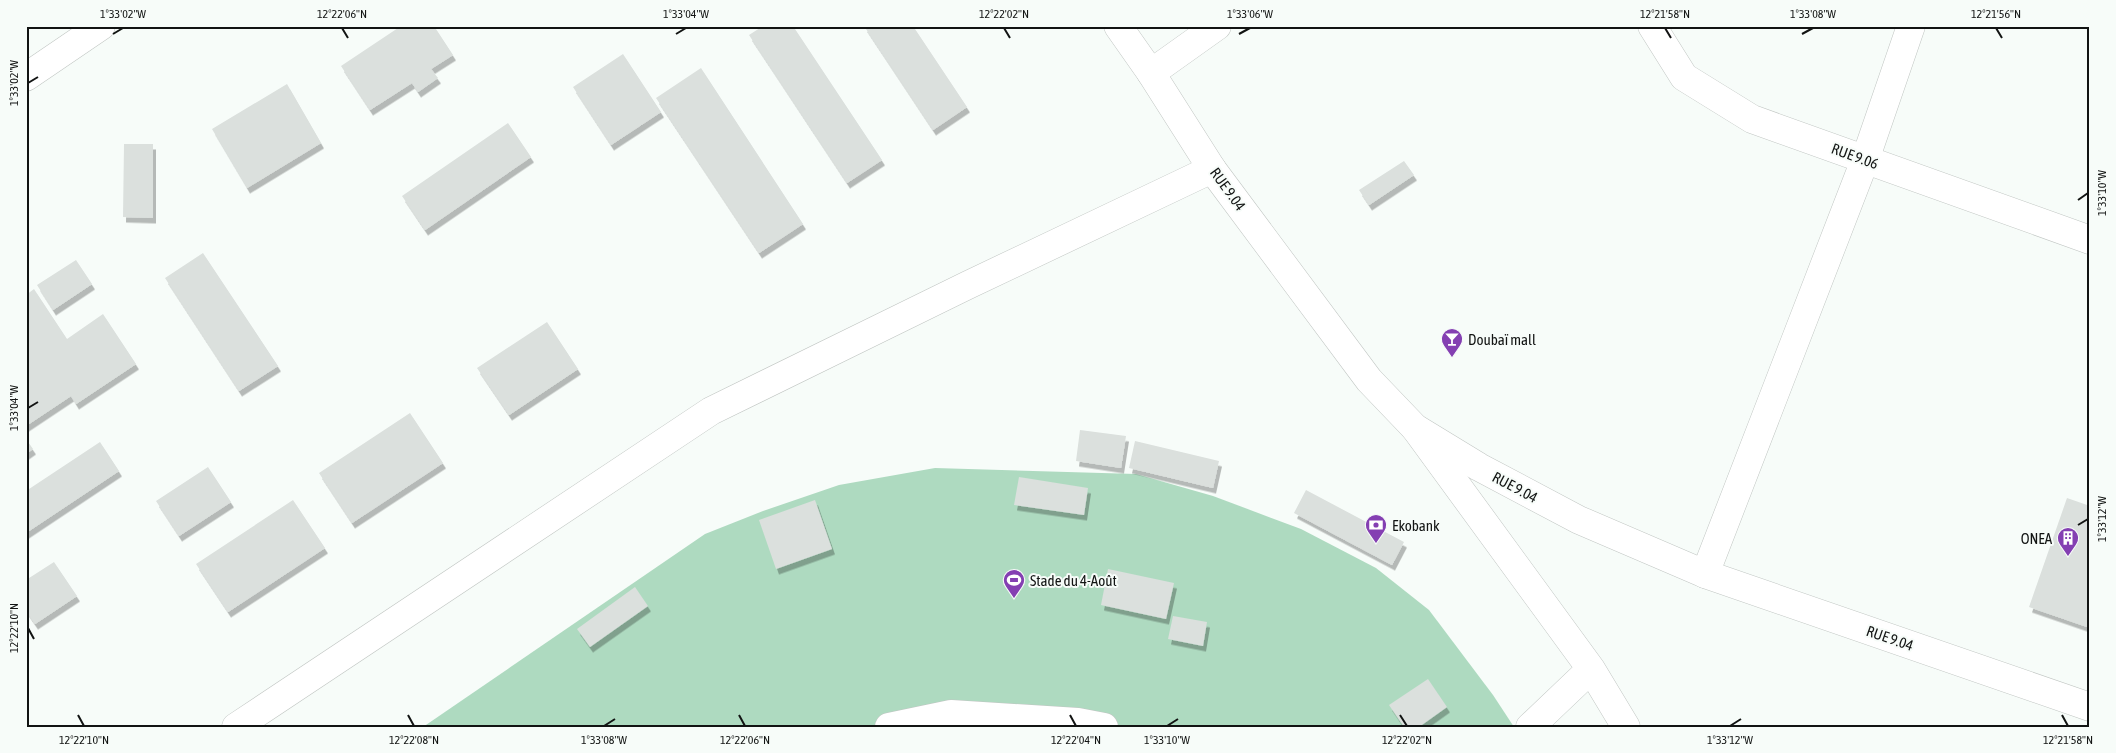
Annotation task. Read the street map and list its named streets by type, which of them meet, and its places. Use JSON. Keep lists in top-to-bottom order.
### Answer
{
  "streets": {
    "street": ["RUE 9.06", "RUE 9.04"]
  },
  "places": {
    "bar": ["Doubaï mall"],
    "bank": ["Ekobank"],
    "building": ["ONEA"],
    "sports": ["Stade du 4-Août"]
  },
  "coordinates": [
    "1°33'02\"W",
    "12°22'06\"N",
    "1°33'04\"W",
    "12°22'02\"N",
    "1°33'06\"W",
    "12°21'58\"N",
    "1°33'08\"W",
    "12°21'56\"N",
    "1°33'10\"W",
    "1°33'12\"W",
    "12°22'10\"N",
    "12°22'08\"N",
    "12°22'04\"N"
  ]
}
